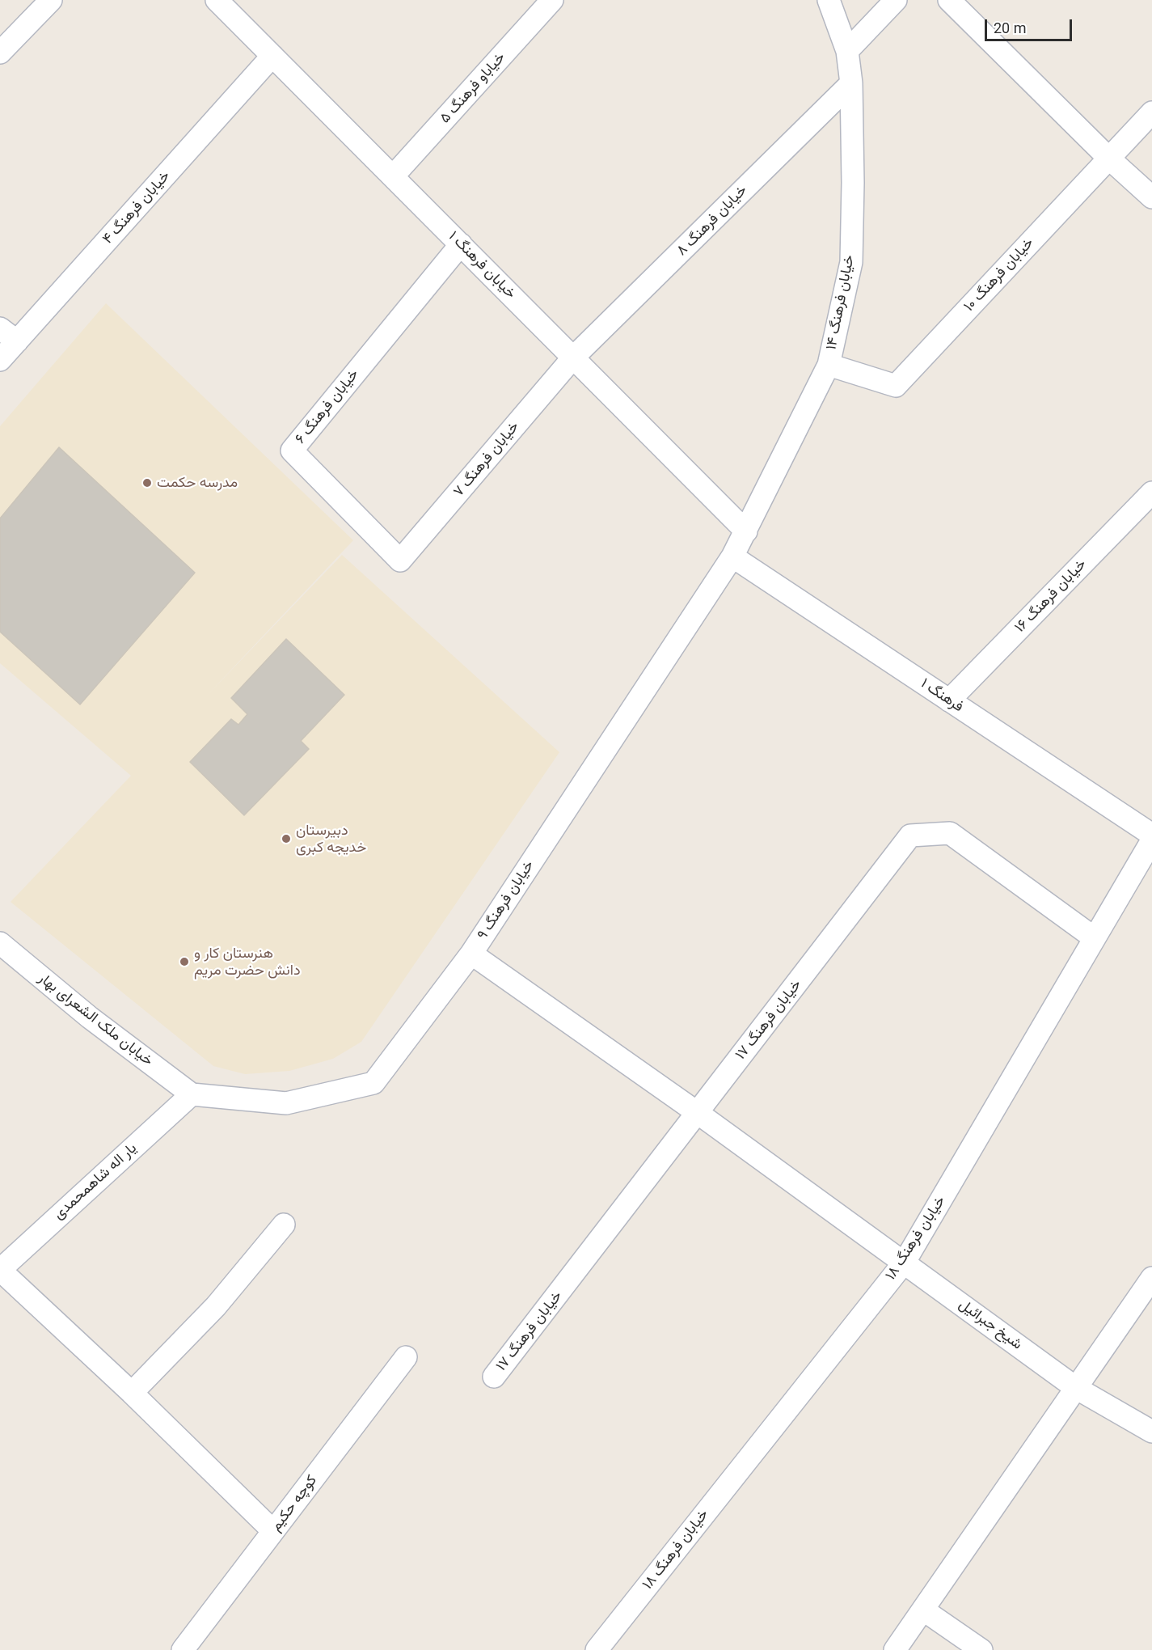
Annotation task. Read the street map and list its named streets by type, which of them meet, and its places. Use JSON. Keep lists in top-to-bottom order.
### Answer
{
  "streets": {
    "street": [
      "خیاباو فرهنگ ۵",
      "خیابان فرهنگ ۴",
      "خیابان فرهنگ ۸",
      "خیابان فرهنگ ۱",
      "خیابان فرهنگ ۱۰",
      "خیابان فرهنگ ۱۴",
      "خیابان فرهنگ ۶",
      "خیابان فرهنگ ۷",
      "خیابان فرهنگ ۱۶",
      "فرهنگ ۱",
      "خیابان فرهنگ ۹",
      "خیابان ملک الشعرای بهار",
      "خیابان فرهنگ ۱۷",
      "یار اله شاهمحمدی",
      "خیابان فرهنگ ۱۸",
      "شیخ جبرائیل",
      "کوچه حکیم"
    ]
  },
  "crossings": [
    ["خیاباو فرهنگ ۵", "خیابان فرهنگ ۱"],
    ["خیابان فرهنگ ۴", "خیابان فرهنگ ۱"],
    ["خیابان فرهنگ ۸", "خیابان فرهنگ ۱"],
    ["خیابان فرهنگ ۸", "خیابان فرهنگ ۱۴"],
    ["خیابان فرهنگ ۸", "خیابان فرهنگ ۷"],
    ["خیابان فرهنگ ۱", "خیابان فرهنگ ۱۴"],
    ["خیابان فرهنگ ۱", "خیابان فرهنگ ۶"],
    ["خیابان فرهنگ ۱", "خیابان فرهنگ ۷"],
    ["خیابان فرهنگ ۱۰", "خیابان فرهنگ ۱۴"],
    ["خیابان فرهنگ ۱۴", "فرهنگ ۱"],
    ["خیابان فرهنگ ۱۴", "خیابان فرهنگ ۹"],
    ["خیابان فرهنگ ۶", "خیابان فرهنگ ۷"],
    ["خیابان فرهنگ ۱۶", "فرهنگ ۱"],
    ["فرهنگ ۱", "خیابان فرهنگ ۹"],
    ["خیابان فرهنگ ۹", "خیابان ملک الشعرای بهار"],
    ["خیابان فرهنگ ۹", "یار اله شاهمحمدی"],
    ["خیابان فرهنگ ۹", "شیخ جبرائیل"],
    ["خیابان ملک الشعرای بهار", "یار اله شاهمحمدی"],
    ["خیابان فرهنگ ۱۷", "خیابان فرهنگ ۱۸"],
    ["خیابان فرهنگ ۱۷", "شیخ جبرائیل"],
    ["خیابان فرهنگ ۱۸", "شیخ جبرائیل"]
  ],
  "places": ["مدرسه حکمت", "دبیرستان خدیجه کبری", "هنرستان کار و دانش حضرت مریم"],
  "scale_bar": "20 m"
}
